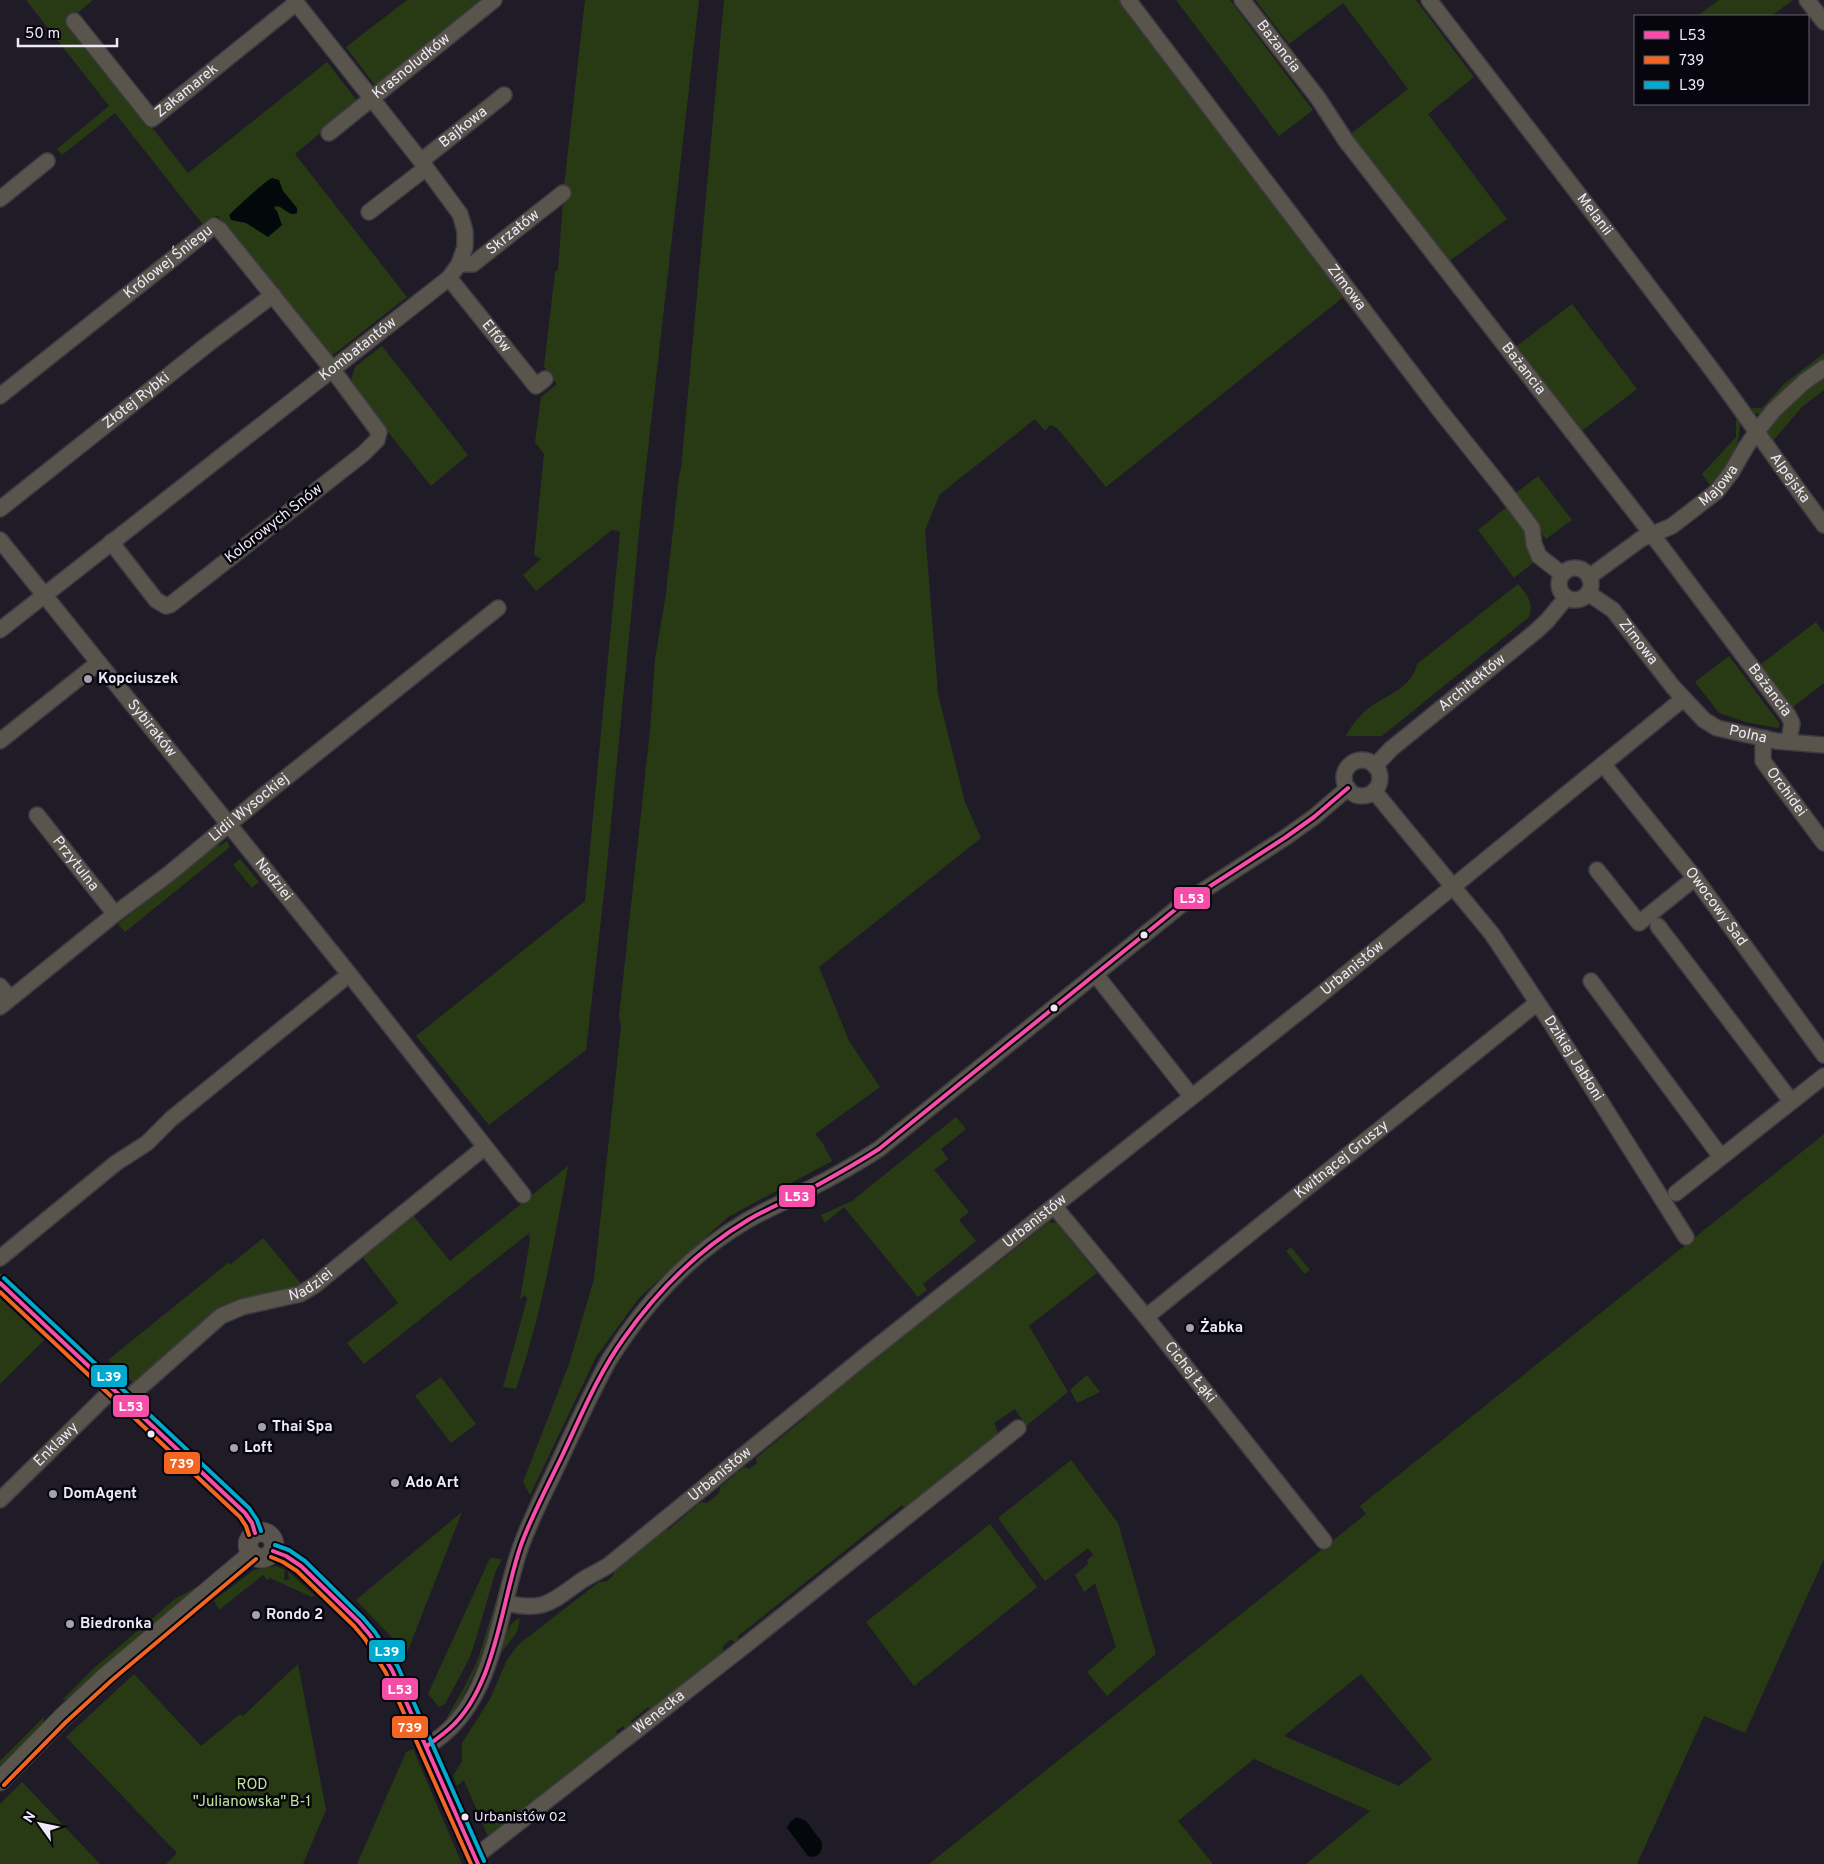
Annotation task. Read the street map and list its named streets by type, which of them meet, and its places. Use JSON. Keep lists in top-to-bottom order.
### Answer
{
  "streets": {
    "street": [
      "Bażancia",
      "Krasnoludków",
      "Zakamarek",
      "Bajkowa",
      "Melanii",
      "Skrzatów",
      "Królowej Śniegu",
      "Zimowa",
      "Elfów",
      "Kombatantów",
      "Złotej Rybki",
      "Alpejska",
      "Majowa",
      "Kolorowych Snów",
      "Architektów",
      "Sybiraków",
      "Polna",
      "Orchidei",
      "Lidii Wysockiej",
      "Przytulna",
      "Nadziei",
      "Owocowy Sad",
      "Urbanistów",
      "Dzikiej Jabłoni",
      "Kwitnącej Gruszy",
      "Cichej Łąki",
      "Enklawy",
      "Wenecka"
    ]
  },
  "crossings": [
    ["Bażancia", "Majowa"],
    ["Bażancia", "Polna"],
    ["Krasnoludków", "Kombatantów"],
    ["Zakamarek", "Kombatantów"],
    ["Bajkowa", "Kombatantów"],
    ["Melanii", "Alpejska"],
    ["Melanii", "Majowa"],
    ["Skrzatów", "Kombatantów"],
    ["Królowej Śniegu", "Kombatantów"],
    ["Królowej Śniegu", "Złotej Rybki"],
    ["Królowej Śniegu", "Kolorowych Snów"],
    ["Zimowa", "Majowa"],
    ["Zimowa", "Architektów"],
    ["Zimowa", "Polna"],
    ["Zimowa", "Urbanistów"],
    ["Elfów", "Kombatantów"],
    ["Kombatantów", "Kolorowych Snów"],
    ["Kombatantów", "Sybiraków"],
    ["Alpejska", "Majowa"],
    ["Majowa", "Architektów"],
    ["Architektów", "Dzikiej Jabłoni"],
    ["Sybiraków", "Lidii Wysockiej"],
    ["Sybiraków", "Nadziei"],
    ["Polna", "Orchidei"],
    ["Polna", "Urbanistów"],
    ["Lidii Wysockiej", "Przytulna"],
    ["Lidii Wysockiej", "Nadziei"],
    ["Owocowy Sad", "Urbanistów"],
    ["Urbanistów", "Dzikiej Jabłoni"],
    ["Urbanistów", "Cichej Łąki"],
    ["Dzikiej Jabłoni", "Kwitnącej Gruszy"],
    ["Kwitnącej Gruszy", "Cichej Łąki"]
  ],
  "parks": ["ROD \"Julianowska\" B-1"],
  "places": [
    "Kopciuszek",
    "Żabka",
    "Thai Spa",
    "Loft",
    "Ado Art",
    "DomAgent",
    "Rondo 2",
    "Biedronka",
    "Urbanistów 02"
  ],
  "lines": ["transit line L53", "transit line L39", "transit line 739"],
  "legend": ["L53", "739", "L39"],
  "scale_bar": "50 m",
  "north": "top left"
}
